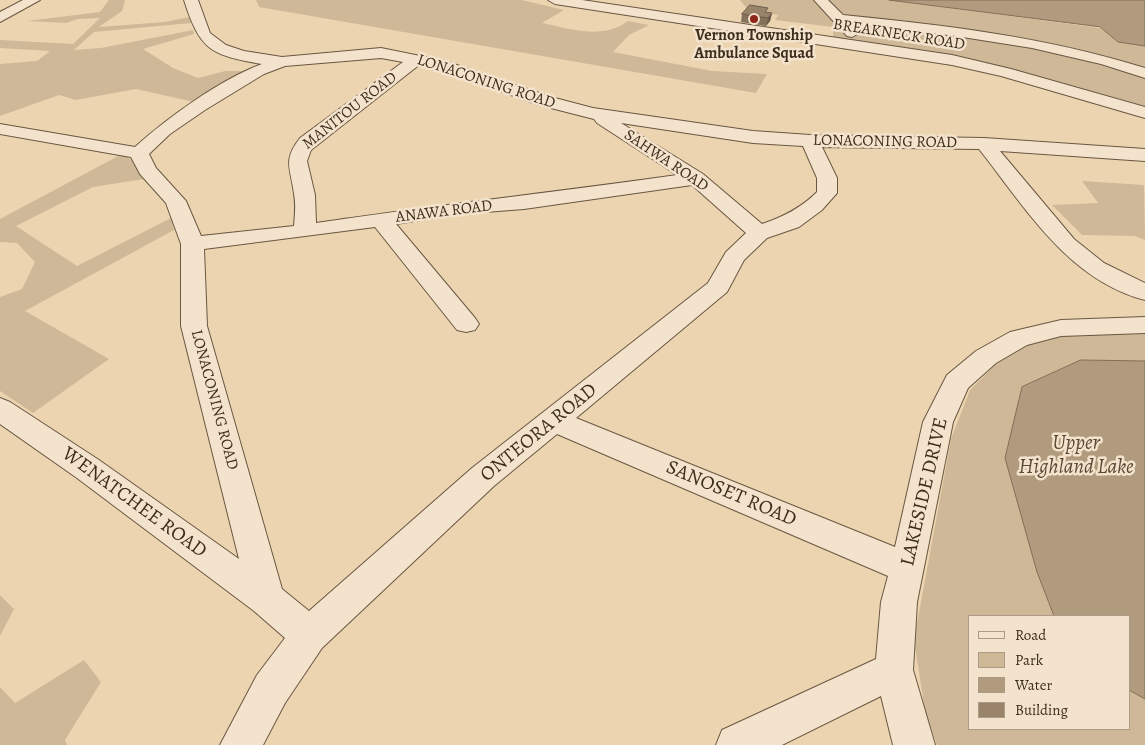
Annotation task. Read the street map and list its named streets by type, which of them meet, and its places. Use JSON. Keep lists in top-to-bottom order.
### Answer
{
  "streets": {
    "street": [
      "BREAKNECK ROAD",
      "LONACONING ROAD",
      "MANITOU ROAD",
      "SAHWA ROAD",
      "ANAWA ROAD",
      "ONTEORA ROAD",
      "LAKESIDE DRIVE",
      "SANOSET ROAD",
      "WENATCHEE ROAD"
    ]
  },
  "crossings": [
    ["LONACONING ROAD", "MANITOU ROAD"],
    ["LONACONING ROAD", "SAHWA ROAD"],
    ["LONACONING ROAD", "ANAWA ROAD"],
    ["LONACONING ROAD", "ONTEORA ROAD"],
    ["LONACONING ROAD", "WENATCHEE ROAD"],
    ["MANITOU ROAD", "ANAWA ROAD"],
    ["SAHWA ROAD", "ANAWA ROAD"],
    ["SAHWA ROAD", "ONTEORA ROAD"],
    ["ONTEORA ROAD", "SANOSET ROAD"],
    ["LAKESIDE DRIVE", "SANOSET ROAD"]
  ],
  "water": ["Upper Highland Lake"],
  "places": ["Vernon Township Ambulance Squad"],
  "legend": [
    "Road",
    "Park",
    "Water",
    "Building"
  ]
}
